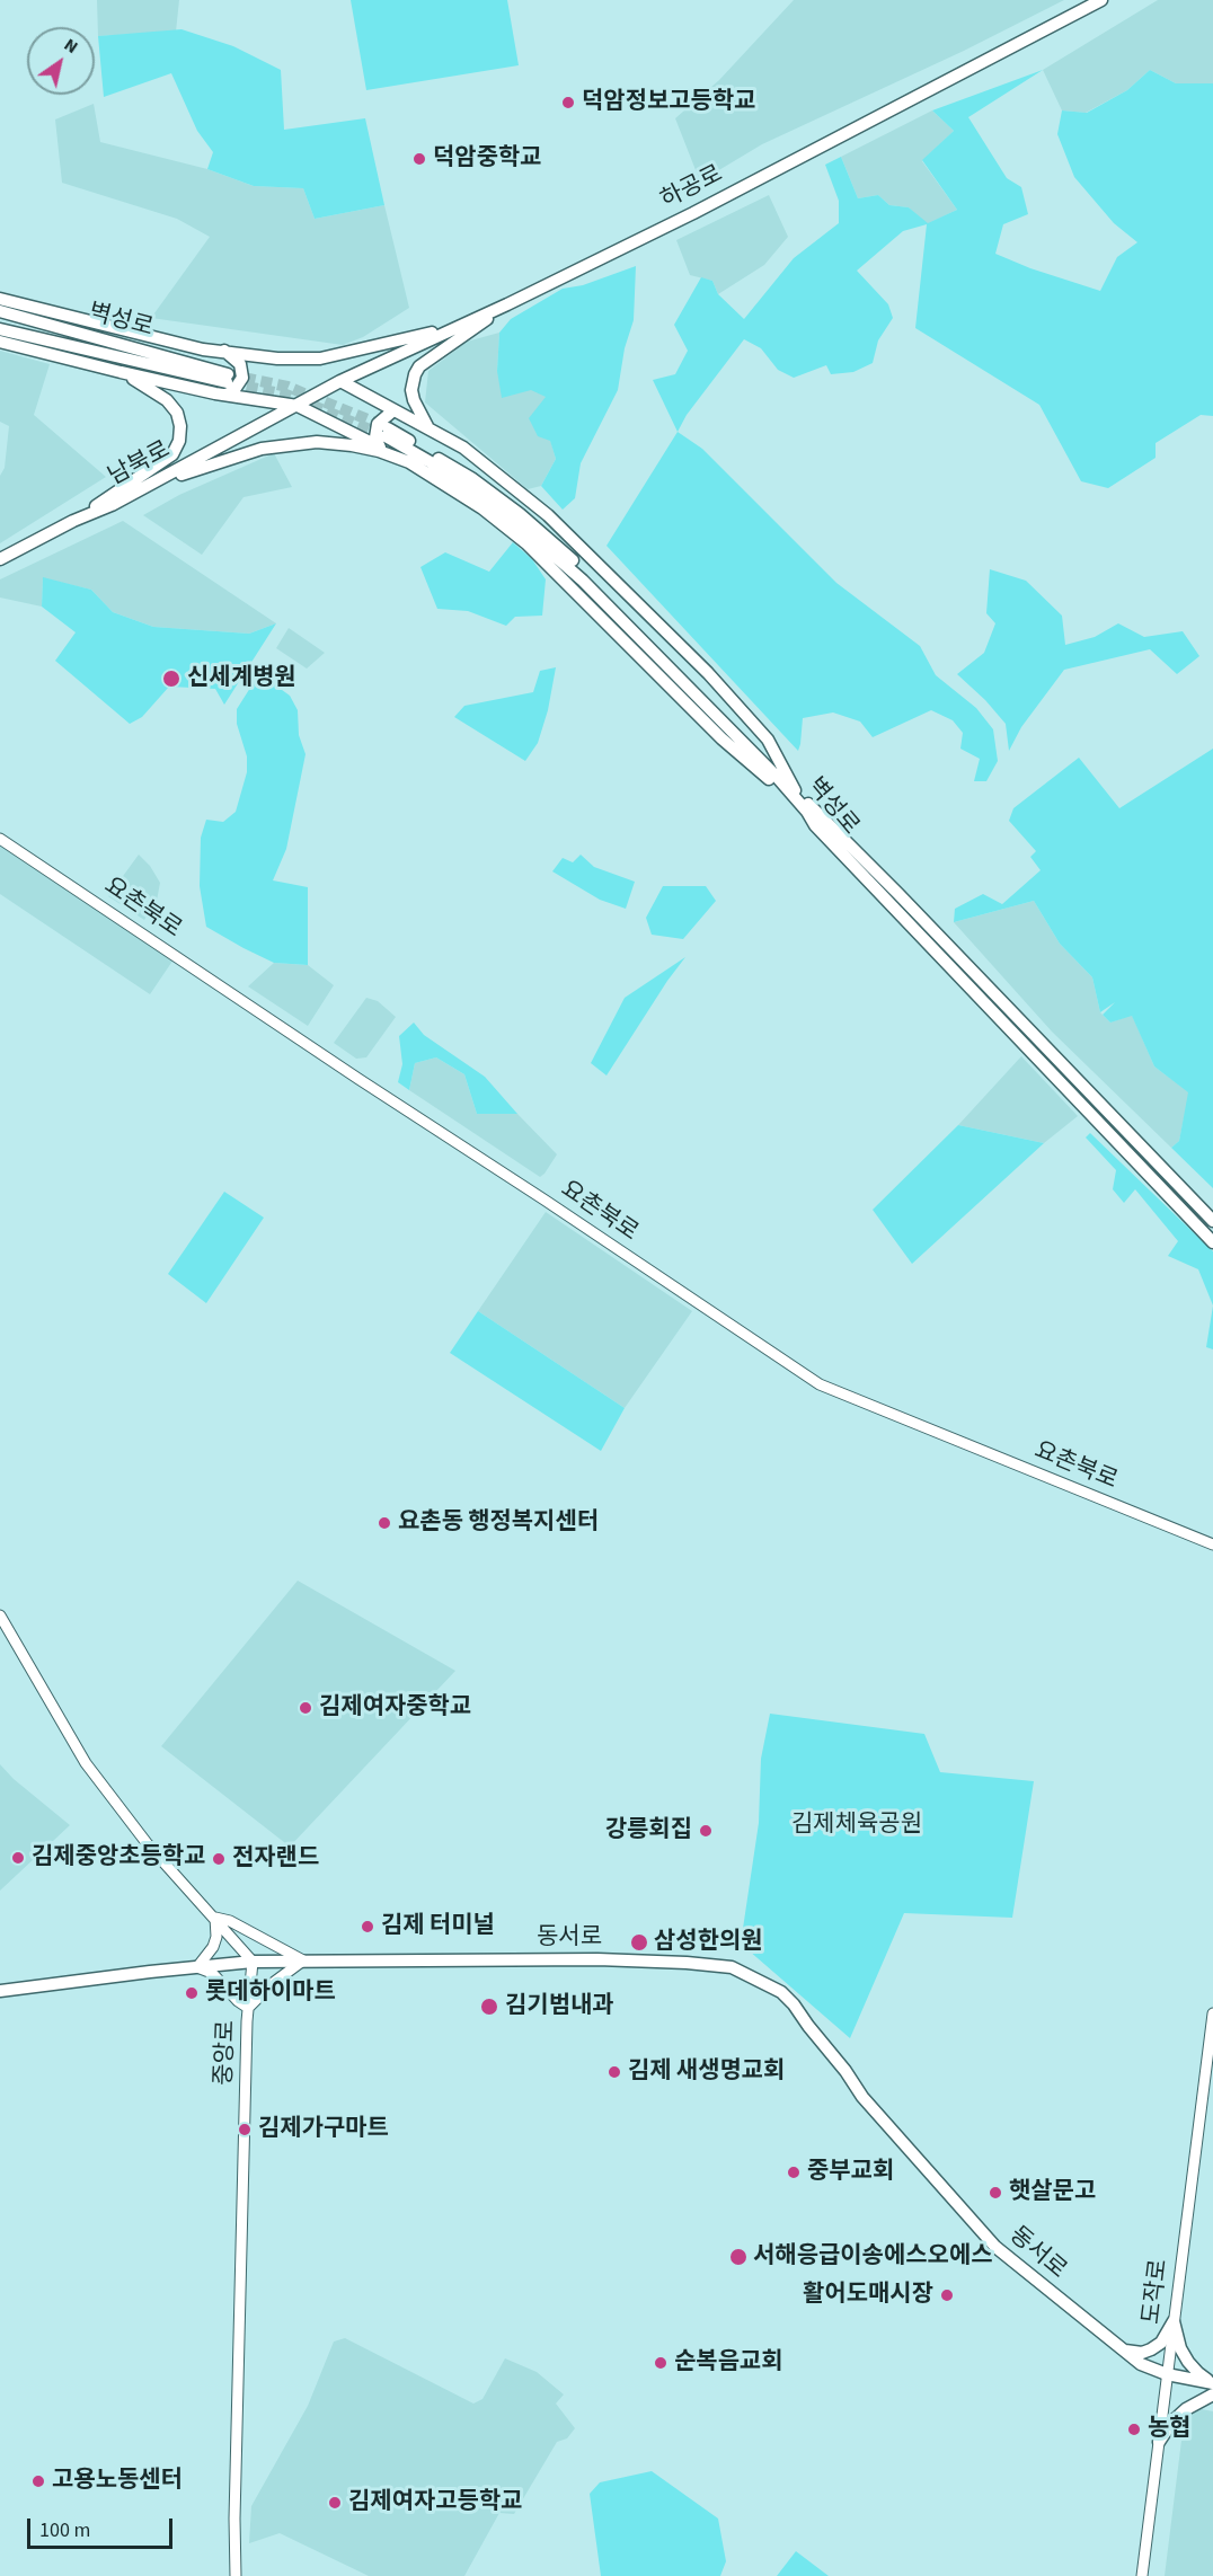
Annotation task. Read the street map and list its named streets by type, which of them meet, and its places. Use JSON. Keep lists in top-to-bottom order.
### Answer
{
  "streets": {
    "main road": [
      "하공로",
      "벽성로",
      "남북로",
      "동서로"
    ],
    "street": ["요촌북로", "중앙로", "도작로"]
  },
  "crossings": [
    ["하공로", "남북로"],
    ["동서로", "중앙로"],
    ["동서로", "도작로"]
  ],
  "parks": ["김제체육공원"],
  "places": [
    "덕암정보고등학교",
    "덕암중학교",
    "신세계병원",
    "요촌동 행정복지센터",
    "김제여자중학교",
    "강릉회집",
    "김제중앙초등학교",
    "전자랜드",
    "김제 터미널",
    "삼성한의원",
    "롯데하이마트",
    "김기범내과",
    "김제 새생명교회",
    "김제가구마트",
    "중부교회",
    "햇살문고",
    "서해응급이송에스오에스",
    "활어도매시장",
    "순복음교회",
    "농협",
    "고용노동센터",
    "김제여자고등학교"
  ],
  "scale_bar": "100 m",
  "north": "top right"
}
